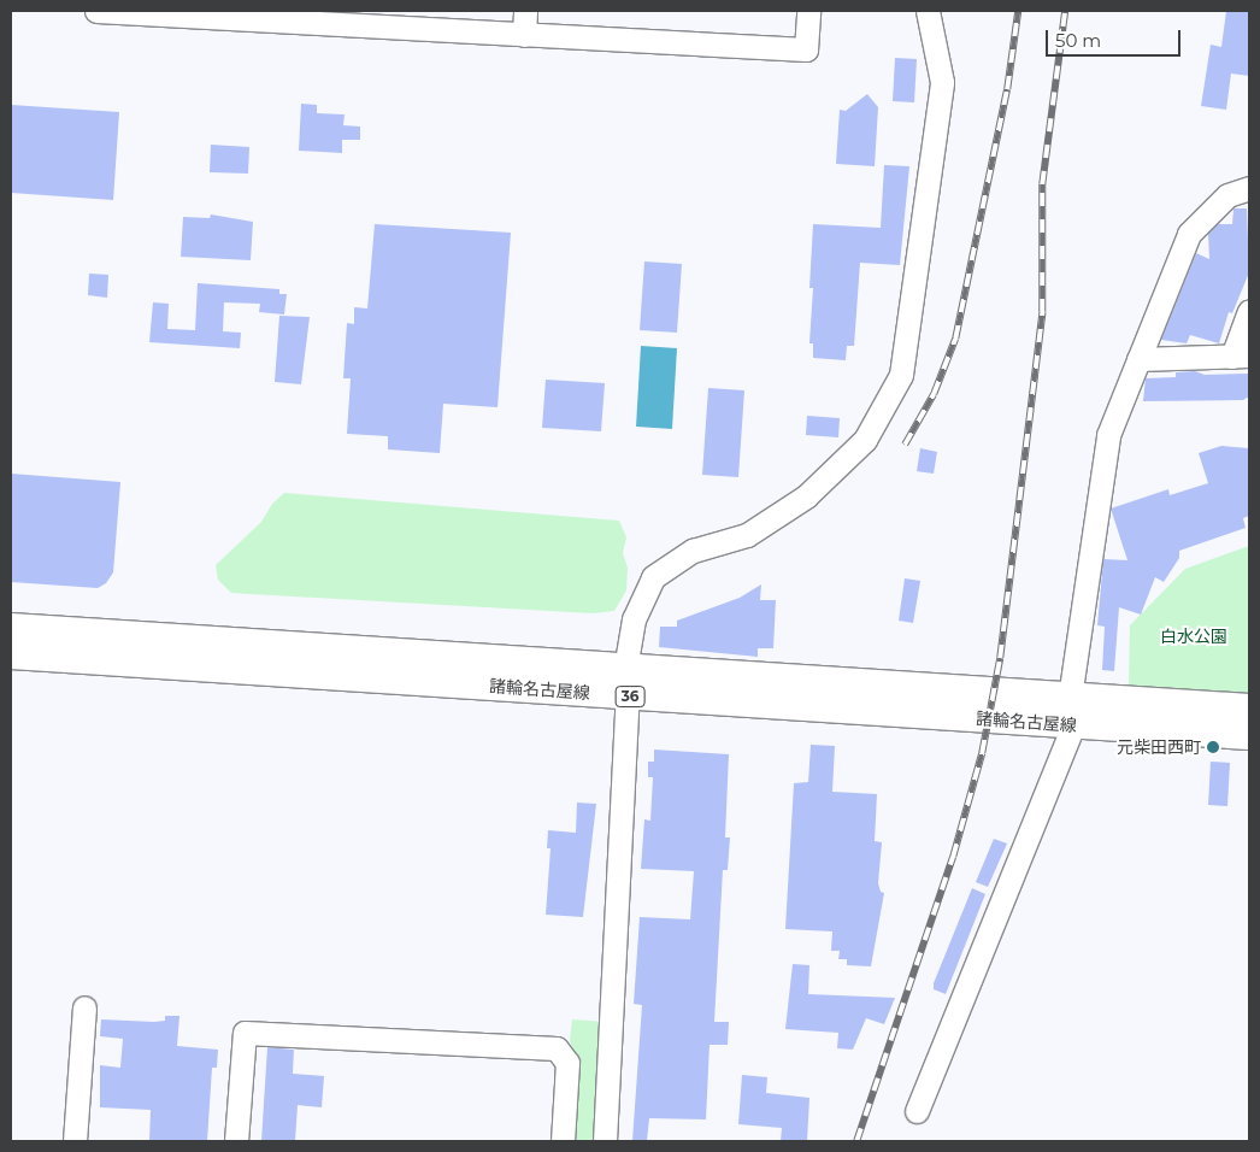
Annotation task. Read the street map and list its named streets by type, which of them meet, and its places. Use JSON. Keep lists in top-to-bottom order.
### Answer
{
  "streets": {
    "main road": ["諸輪名古屋線", "36"]
  },
  "parks": ["白水公園"],
  "places": ["元柴田西町"],
  "scale_bar": "50 m"
}
